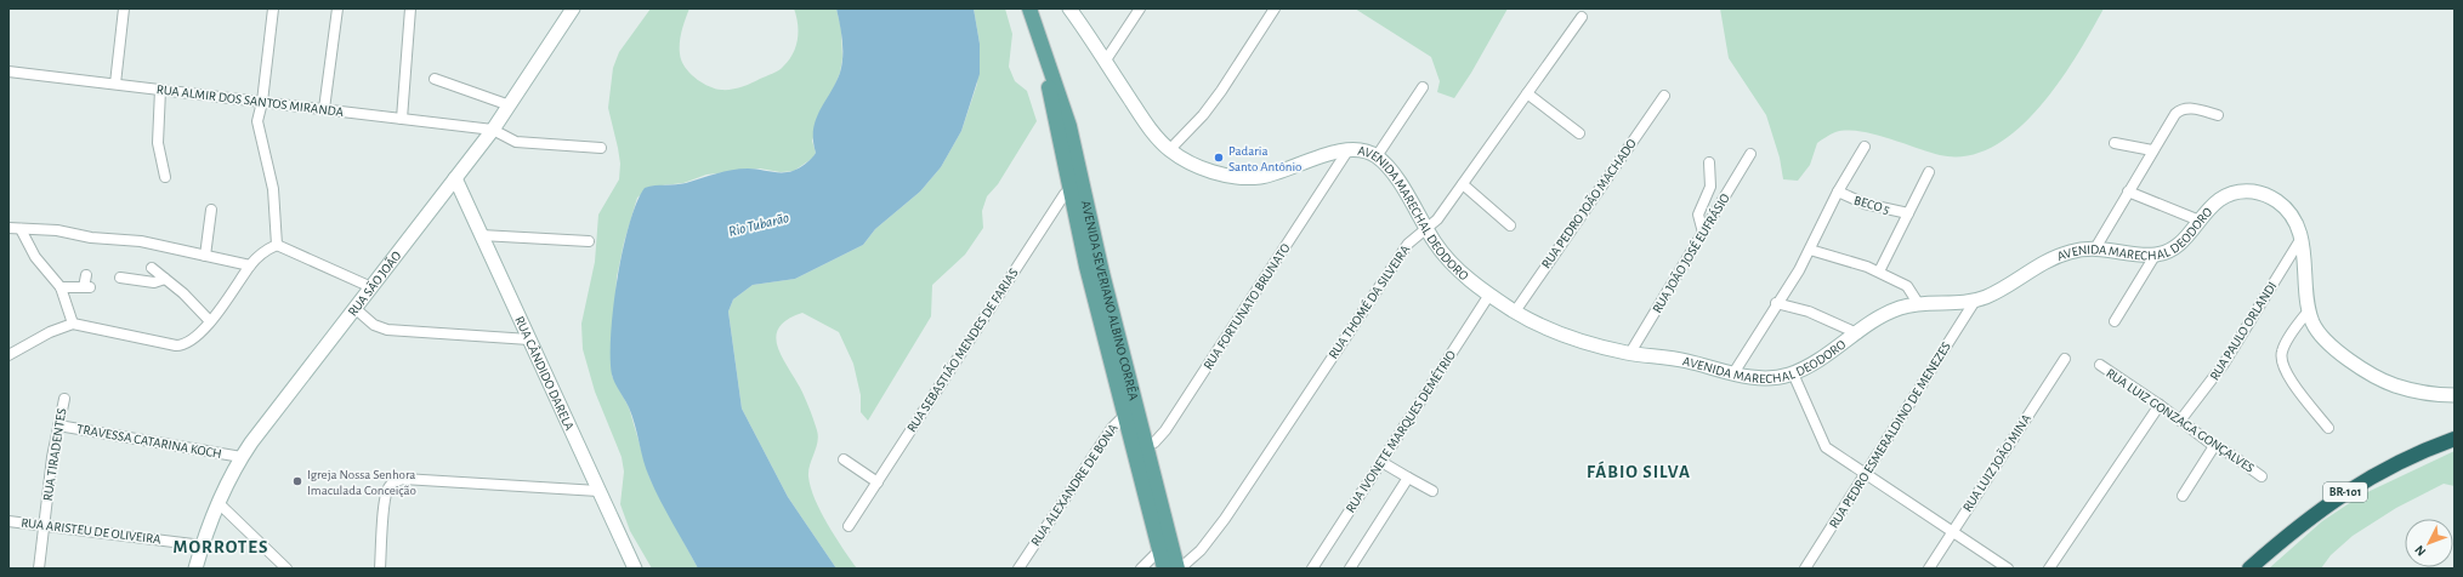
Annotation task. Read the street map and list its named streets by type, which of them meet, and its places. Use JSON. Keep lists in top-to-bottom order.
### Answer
{
  "streets": {
    "highway": ["BR-101"],
    "main road": ["AVENIDA SEVERIANO ALBINO CORRÊA"],
    "street": [
      "RUA ALMIR DOS SANTOS MIRANDA",
      "RUA PEDRO JOÃO MACHADO",
      "BECO 5",
      "AVENIDA MARECHAL DEODORO",
      "RUA JOÃO JOSÉ EUFRÁSIO",
      "RUA SÃO JOÃO",
      "RUA THOMÉ DA SILVEIRA",
      "RUA FORTUNATO BRUNATO",
      "RUA PAULO ORLANDI",
      "RUA SEBASTIÃO MENDES DE FARIAS",
      "RUA CÂNDIDO DARELA",
      "RUA LUIZ GONZAGA GONÇALVES",
      "RUA IVONETE MARQUES DEMÉTRIO",
      "RUA PEDRO ESMERALDINO DE MENEZES",
      "TRAVESSA CATARINA KOCH",
      "RUA TIRADENTES",
      "RUA LUIZ JOÃO MINA",
      "RUA ALEXANDRE DE BONA",
      "RUA ARISTEU DE OLIVEIRA"
    ]
  },
  "crossings": [
    ["RUA ALMIR DOS SANTOS MIRANDA", "RUA SÃO JOÃO"],
    ["RUA PEDRO JOÃO MACHADO", "AVENIDA MARECHAL DEODORO"],
    ["AVENIDA MARECHAL DEODORO", "RUA JOÃO JOSÉ EUFRÁSIO"],
    ["AVENIDA MARECHAL DEODORO", "RUA THOMÉ DA SILVEIRA"],
    ["AVENIDA MARECHAL DEODORO", "RUA FORTUNATO BRUNATO"],
    ["AVENIDA MARECHAL DEODORO", "RUA PAULO ORLANDI"],
    ["AVENIDA MARECHAL DEODORO", "RUA IVONETE MARQUES DEMÉTRIO"],
    ["AVENIDA MARECHAL DEODORO", "RUA PEDRO ESMERALDINO DE MENEZES"],
    ["RUA SÃO JOÃO", "RUA CÂNDIDO DARELA"],
    ["RUA SÃO JOÃO", "TRAVESSA CATARINA KOCH"],
    ["RUA SÃO JOÃO", "RUA ARISTEU DE OLIVEIRA"],
    ["AVENIDA SEVERIANO ALBINO CORRÊA", "RUA THOMÉ DA SILVEIRA"],
    ["AVENIDA SEVERIANO ALBINO CORRÊA", "RUA FORTUNATO BRUNATO"],
    ["AVENIDA SEVERIANO ALBINO CORRÊA", "RUA SEBASTIÃO MENDES DE FARIAS"],
    ["AVENIDA SEVERIANO ALBINO CORRÊA", "RUA ALEXANDRE DE BONA"],
    ["RUA PAULO ORLANDI", "RUA LUIZ GONZAGA GONÇALVES"],
    ["TRAVESSA CATARINA KOCH", "RUA TIRADENTES"],
    ["RUA TIRADENTES", "RUA ARISTEU DE OLIVEIRA"]
  ],
  "districts": ["FÁBIO SILVA", "MORROTES"],
  "water": ["Rio Tubarão"],
  "places": ["Padaria Santo Antônio", "Igreja Nossa Senhora Imaculada Conceição"],
  "north": "bottom left"
}
